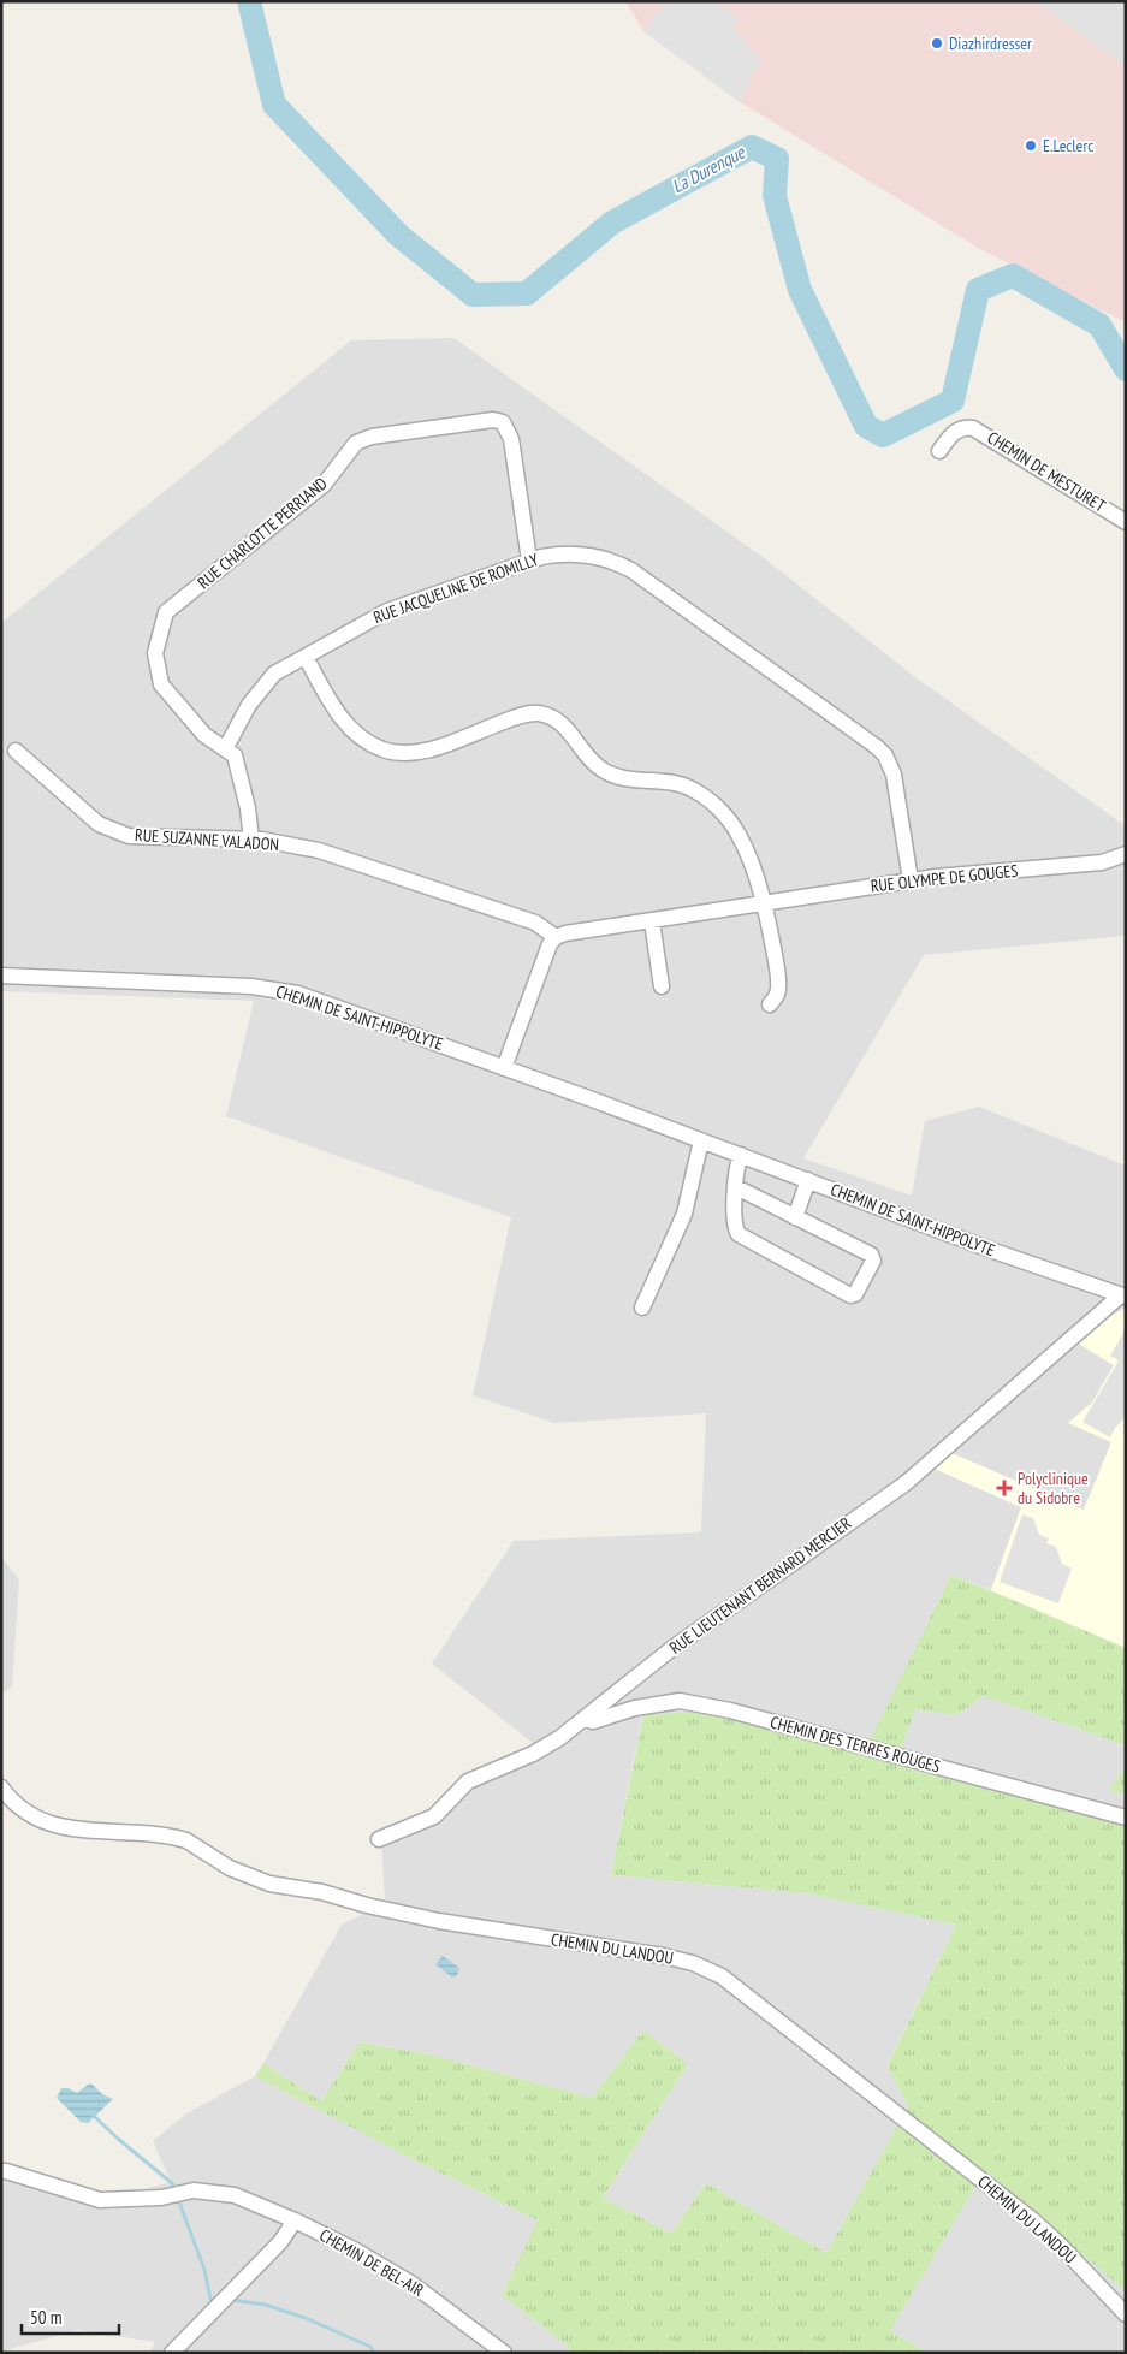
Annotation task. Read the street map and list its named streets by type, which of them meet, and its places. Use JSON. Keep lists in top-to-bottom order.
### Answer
{
  "streets": {
    "street": [
      "CHEMIN DE MESTURET",
      "RUE CHARLOTTE PERRIAND",
      "RUE JACQUELINE DE ROMILLY",
      "RUE SUZANNE VALADON",
      "RUE OLYMPE DE GOUGES",
      "CHEMIN DE SAINT-HIPPOLYTE",
      "RUE LIEUTENANT BERNARD MERCIER",
      "CHEMIN DES TERRES ROUGES",
      "CHEMIN DU LANDOU",
      "CHEMIN DE BEL-AIR"
    ]
  },
  "crossings": [
    ["RUE CHARLOTTE PERRIAND", "RUE JACQUELINE DE ROMILLY"],
    ["RUE CHARLOTTE PERRIAND", "RUE SUZANNE VALADON"],
    ["RUE JACQUELINE DE ROMILLY", "RUE OLYMPE DE GOUGES"],
    ["RUE SUZANNE VALADON", "RUE OLYMPE DE GOUGES"],
    ["CHEMIN DE SAINT-HIPPOLYTE", "RUE LIEUTENANT BERNARD MERCIER"],
    ["RUE LIEUTENANT BERNARD MERCIER", "CHEMIN DES TERRES ROUGES"]
  ],
  "water": ["La Durenque"],
  "places": {
    "other": ["Diazhirdresser", "E.Leclerc"],
    "health": ["Polyclinique du Sidobre"]
  },
  "scale_bar": "50 m"
}
